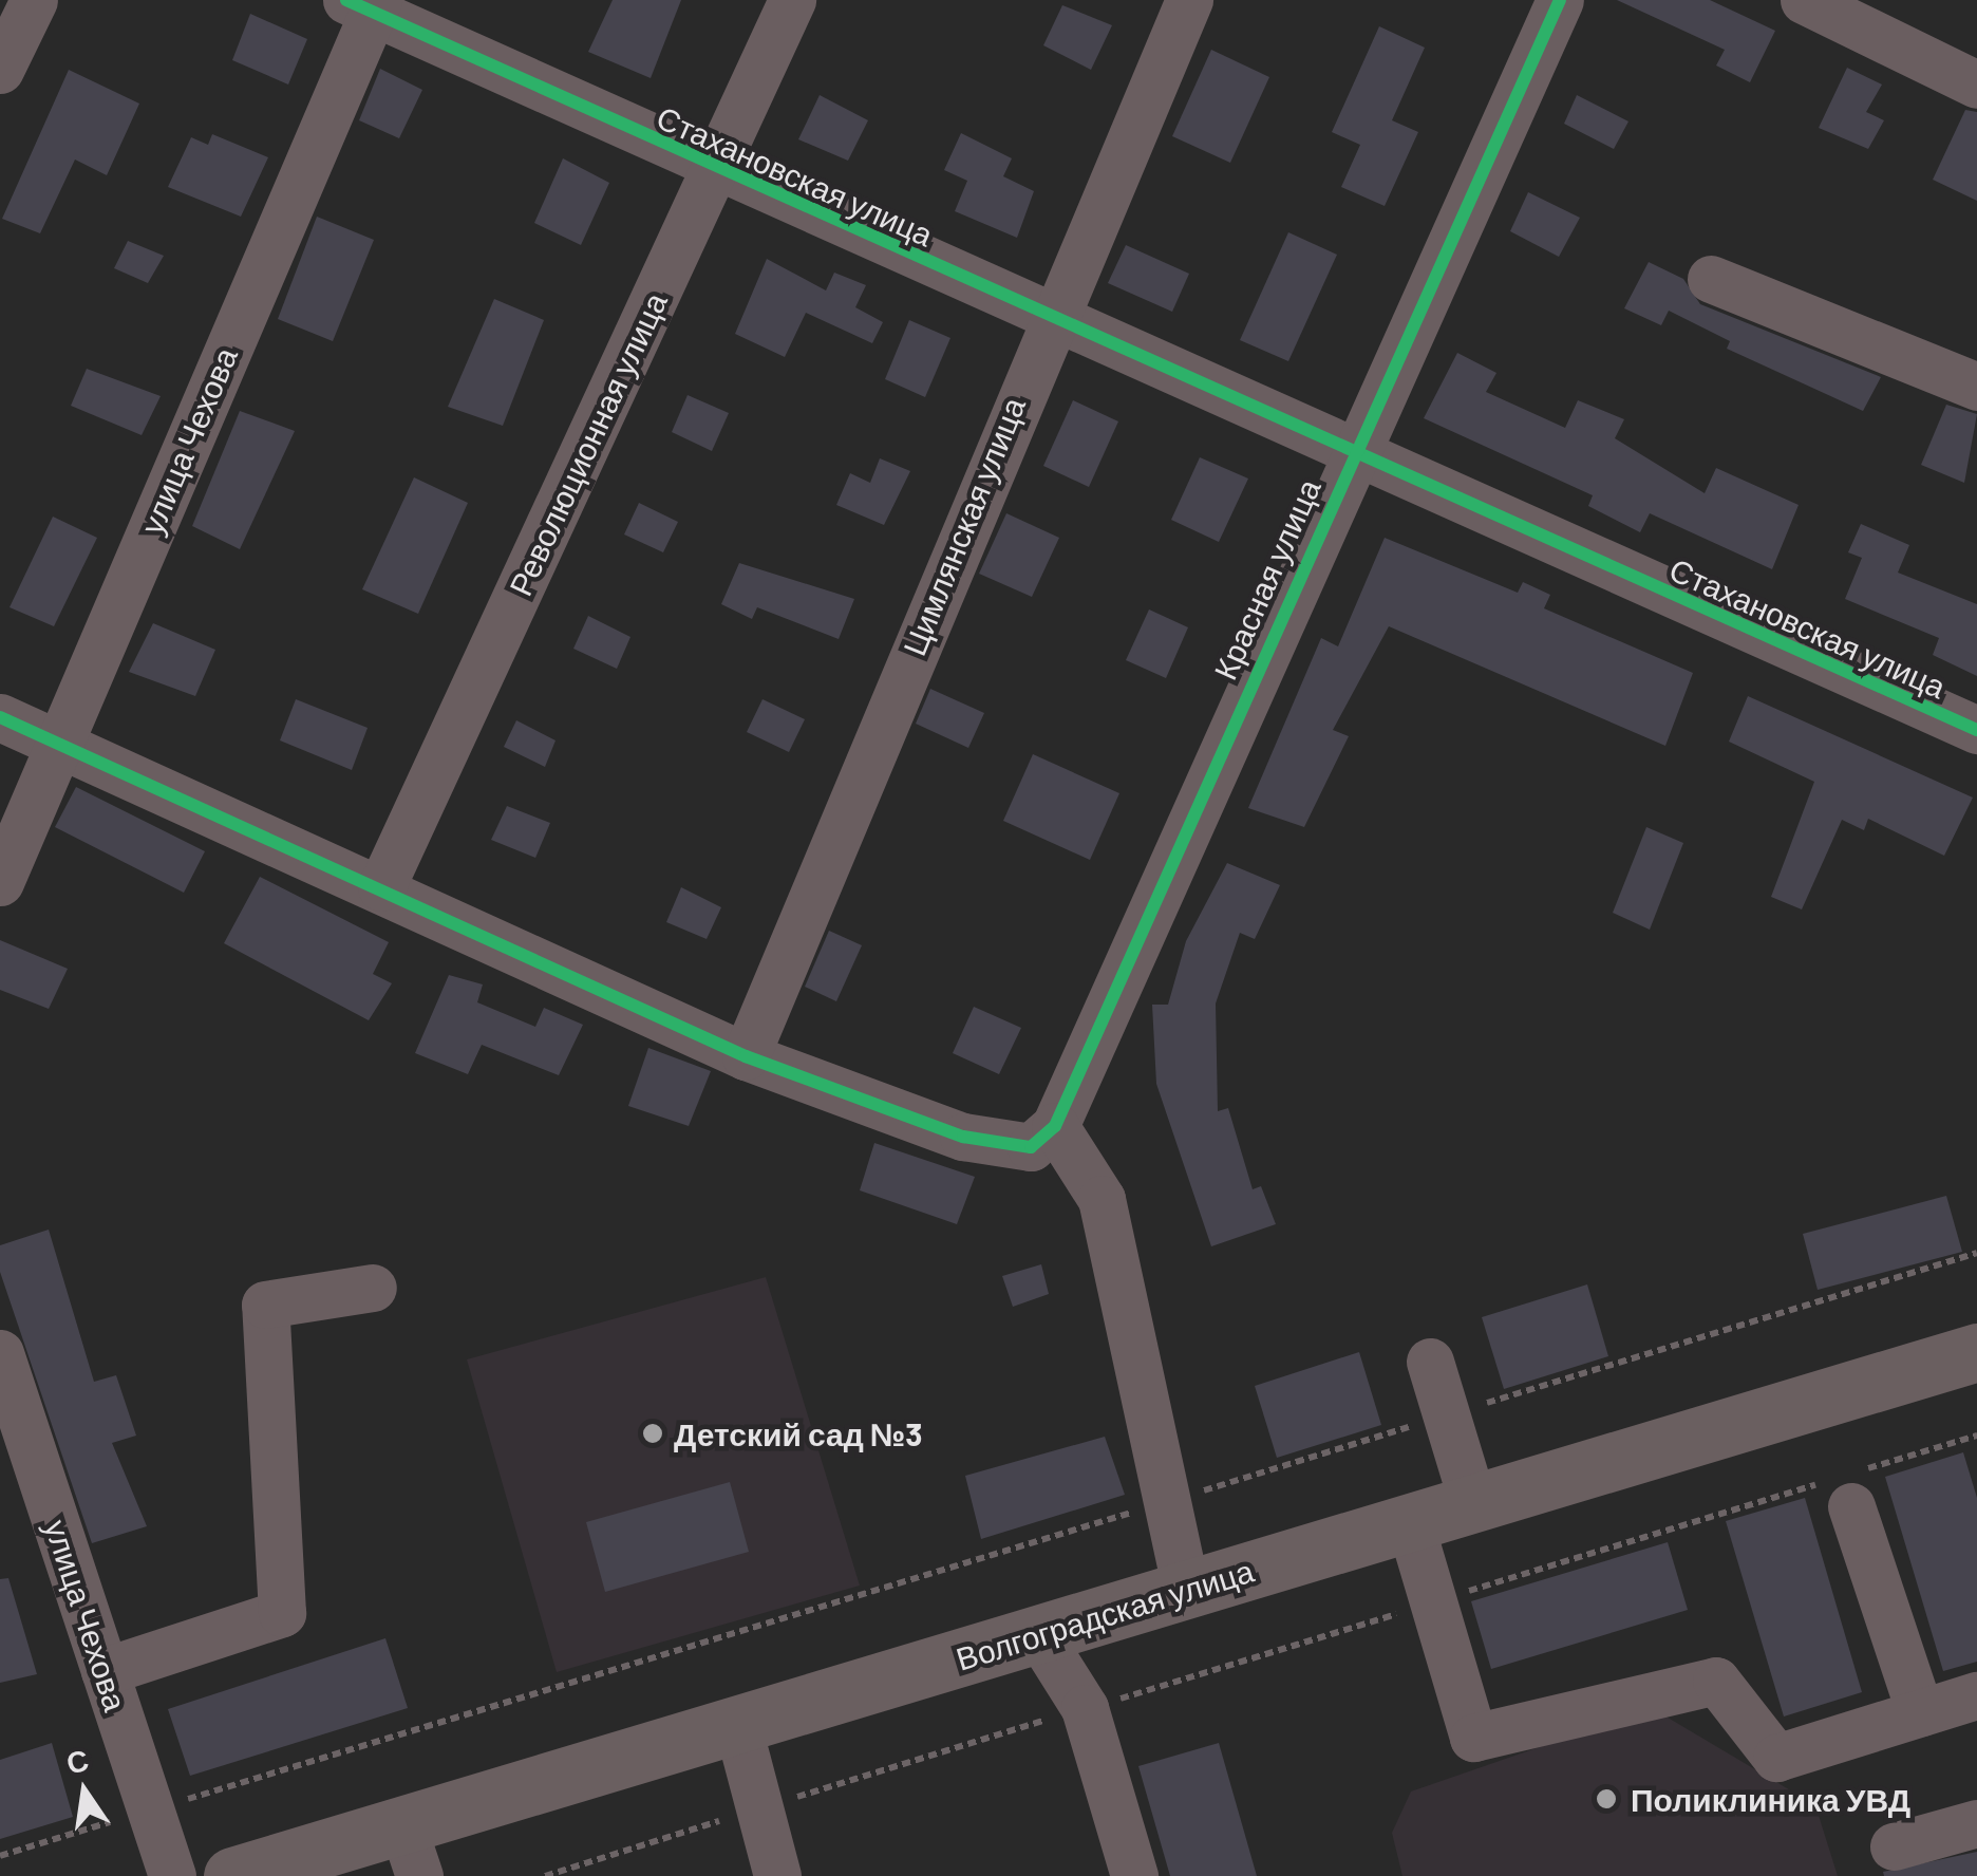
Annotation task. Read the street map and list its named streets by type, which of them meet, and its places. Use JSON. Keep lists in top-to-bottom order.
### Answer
{
  "streets": {
    "main road": ["Волгоградская улица"],
    "street": [
      "Стахановская улица",
      "улица Чехова",
      "Революционная улица",
      "Цимлянская улица",
      "Красная улица"
    ]
  },
  "crossings": [
    ["Стахановская улица", "улица Чехова"],
    ["Стахановская улица", "Революционная улица"],
    ["Стахановская улица", "Цимлянская улица"],
    ["Стахановская улица", "Красная улица"]
  ],
  "places": ["Детский сад №3", "Поликлиника УВД"],
  "north": "top"
}
